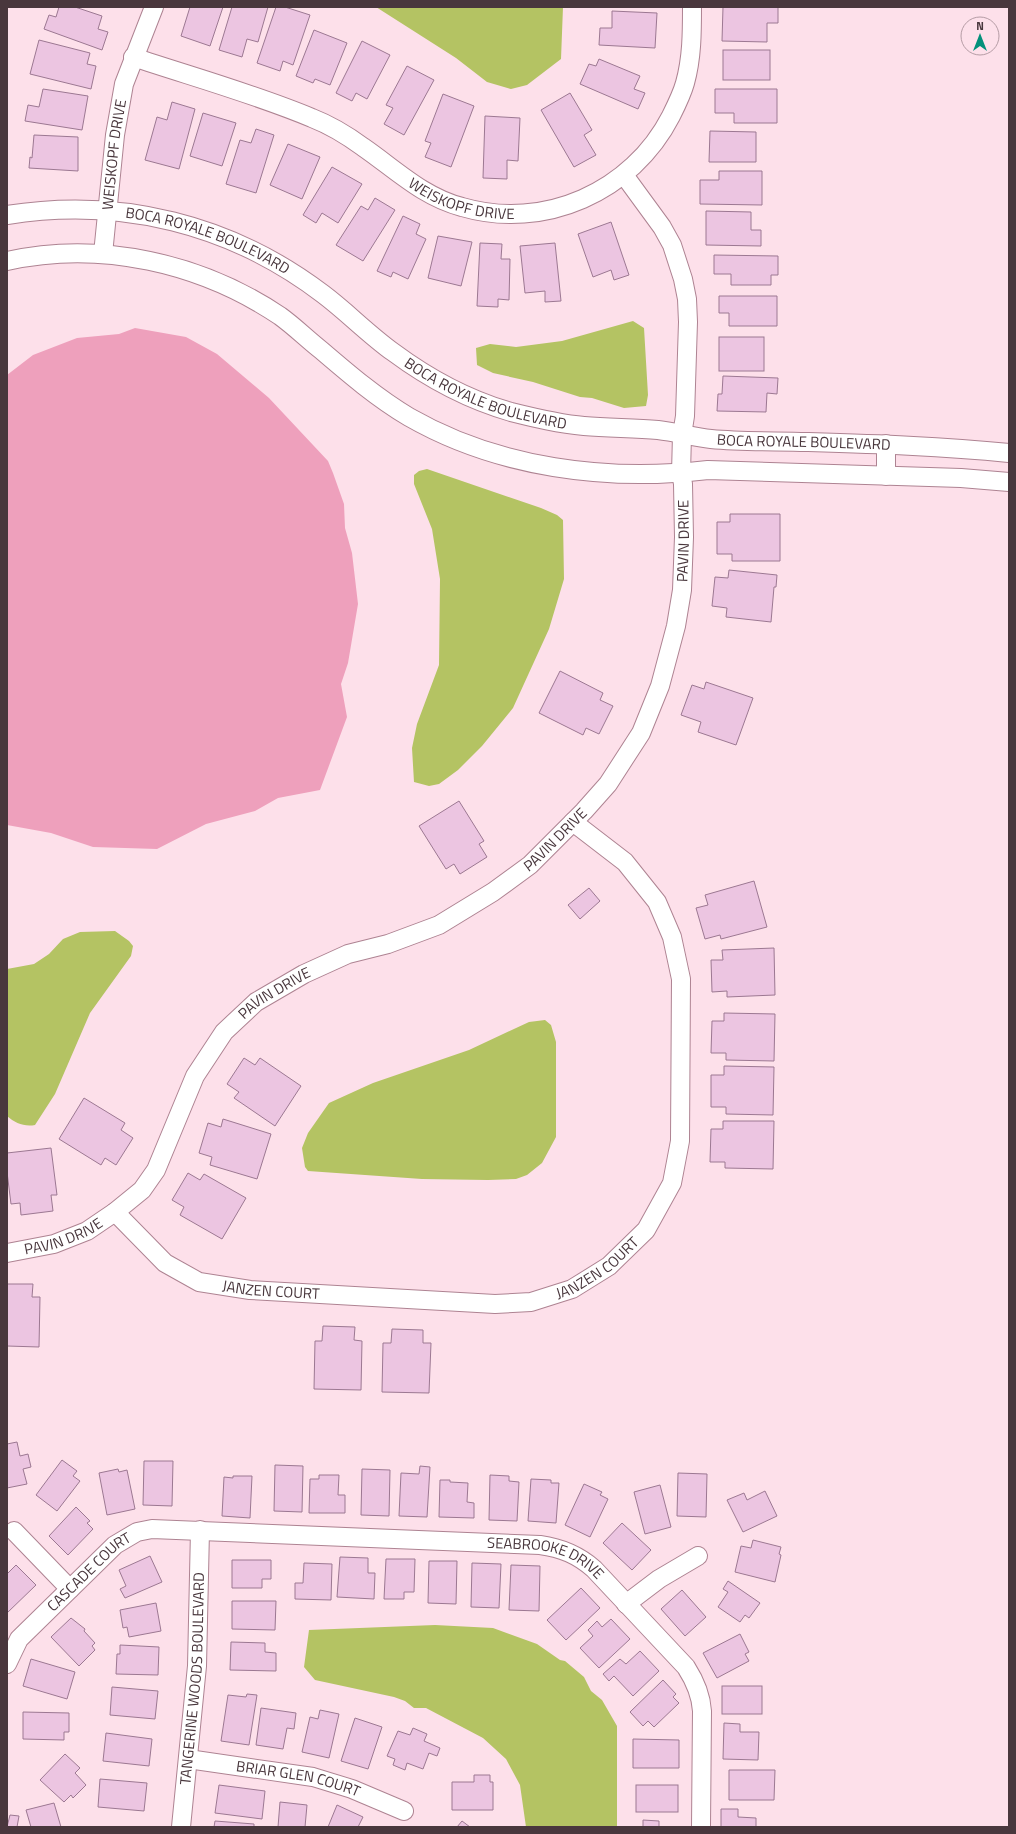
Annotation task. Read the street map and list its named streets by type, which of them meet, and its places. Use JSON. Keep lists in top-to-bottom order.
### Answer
{
  "streets": {
    "street": [
      "WEISKOPF DRIVE",
      "BOCA ROYALE BOULEVARD",
      "PAVIN DRIVE",
      "JANZEN COURT",
      "SEABROOKE DRIVE",
      "CASCADE COURT",
      "TANGERINE WOODS BOULEVARD",
      "BRIAR GLEN COURT"
    ]
  },
  "crossings": [
    ["WEISKOPF DRIVE", "BOCA ROYALE BOULEVARD"],
    ["WEISKOPF DRIVE", "PAVIN DRIVE"],
    ["BOCA ROYALE BOULEVARD", "PAVIN DRIVE"],
    ["PAVIN DRIVE", "JANZEN COURT"],
    ["SEABROOKE DRIVE", "CASCADE COURT"],
    ["SEABROOKE DRIVE", "TANGERINE WOODS BOULEVARD"],
    ["CASCADE COURT", "TANGERINE WOODS BOULEVARD"],
    ["TANGERINE WOODS BOULEVARD", "BRIAR GLEN COURT"]
  ],
  "north": "top"
}
